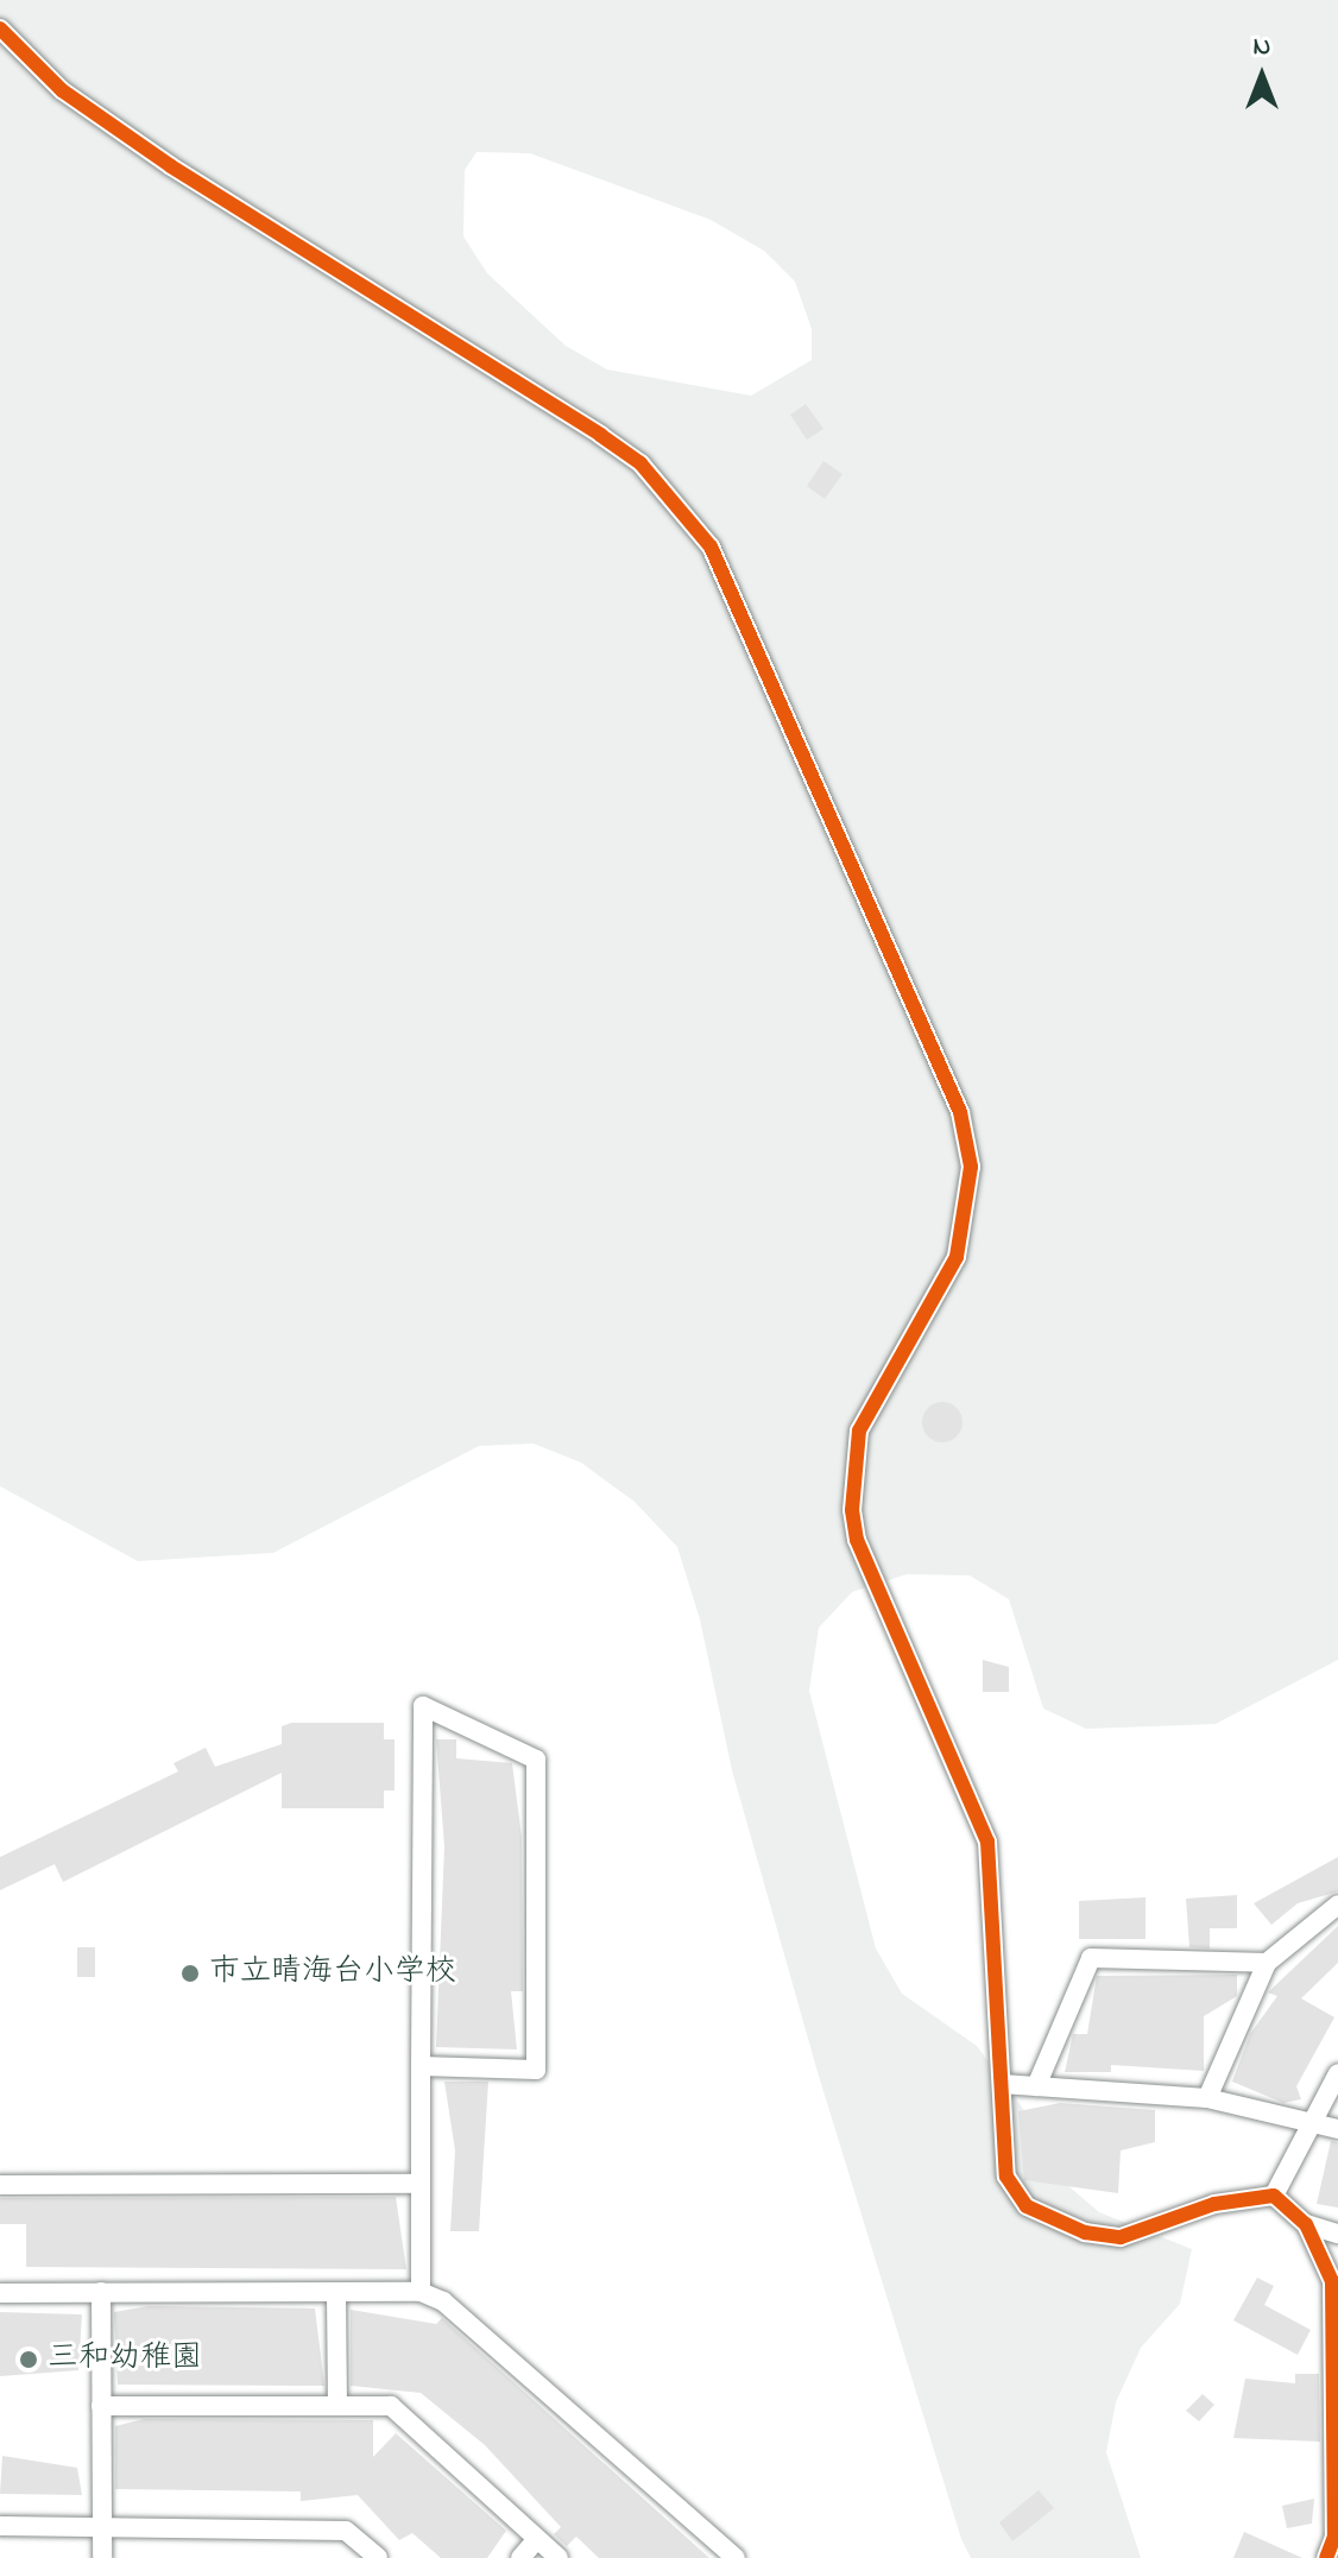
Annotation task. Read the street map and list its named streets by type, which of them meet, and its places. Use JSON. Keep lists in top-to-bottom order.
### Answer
{
  "places": ["市立晴海台小学校", "三和幼稚園"],
  "north": "top"
}
